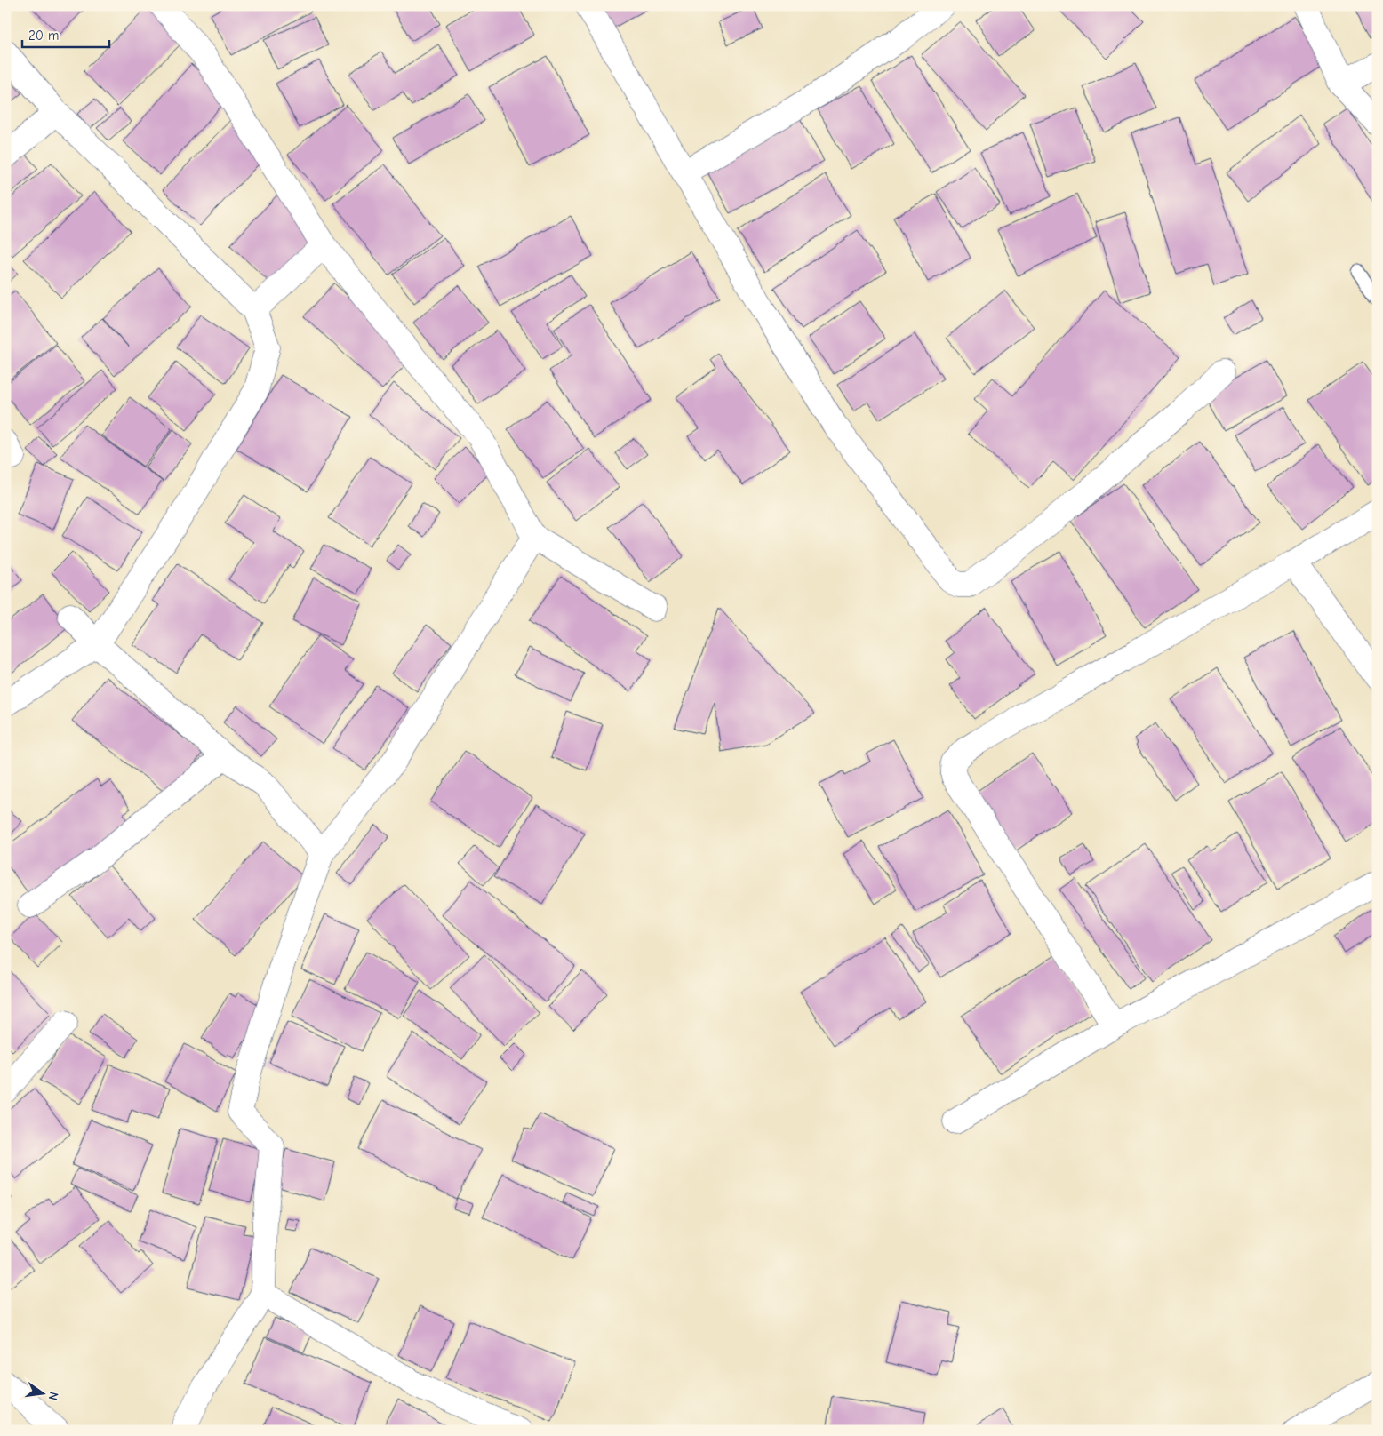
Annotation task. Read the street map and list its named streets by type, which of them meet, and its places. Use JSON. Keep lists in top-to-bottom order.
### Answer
{
  "scale_bar": "20 m",
  "north": "right"
}
